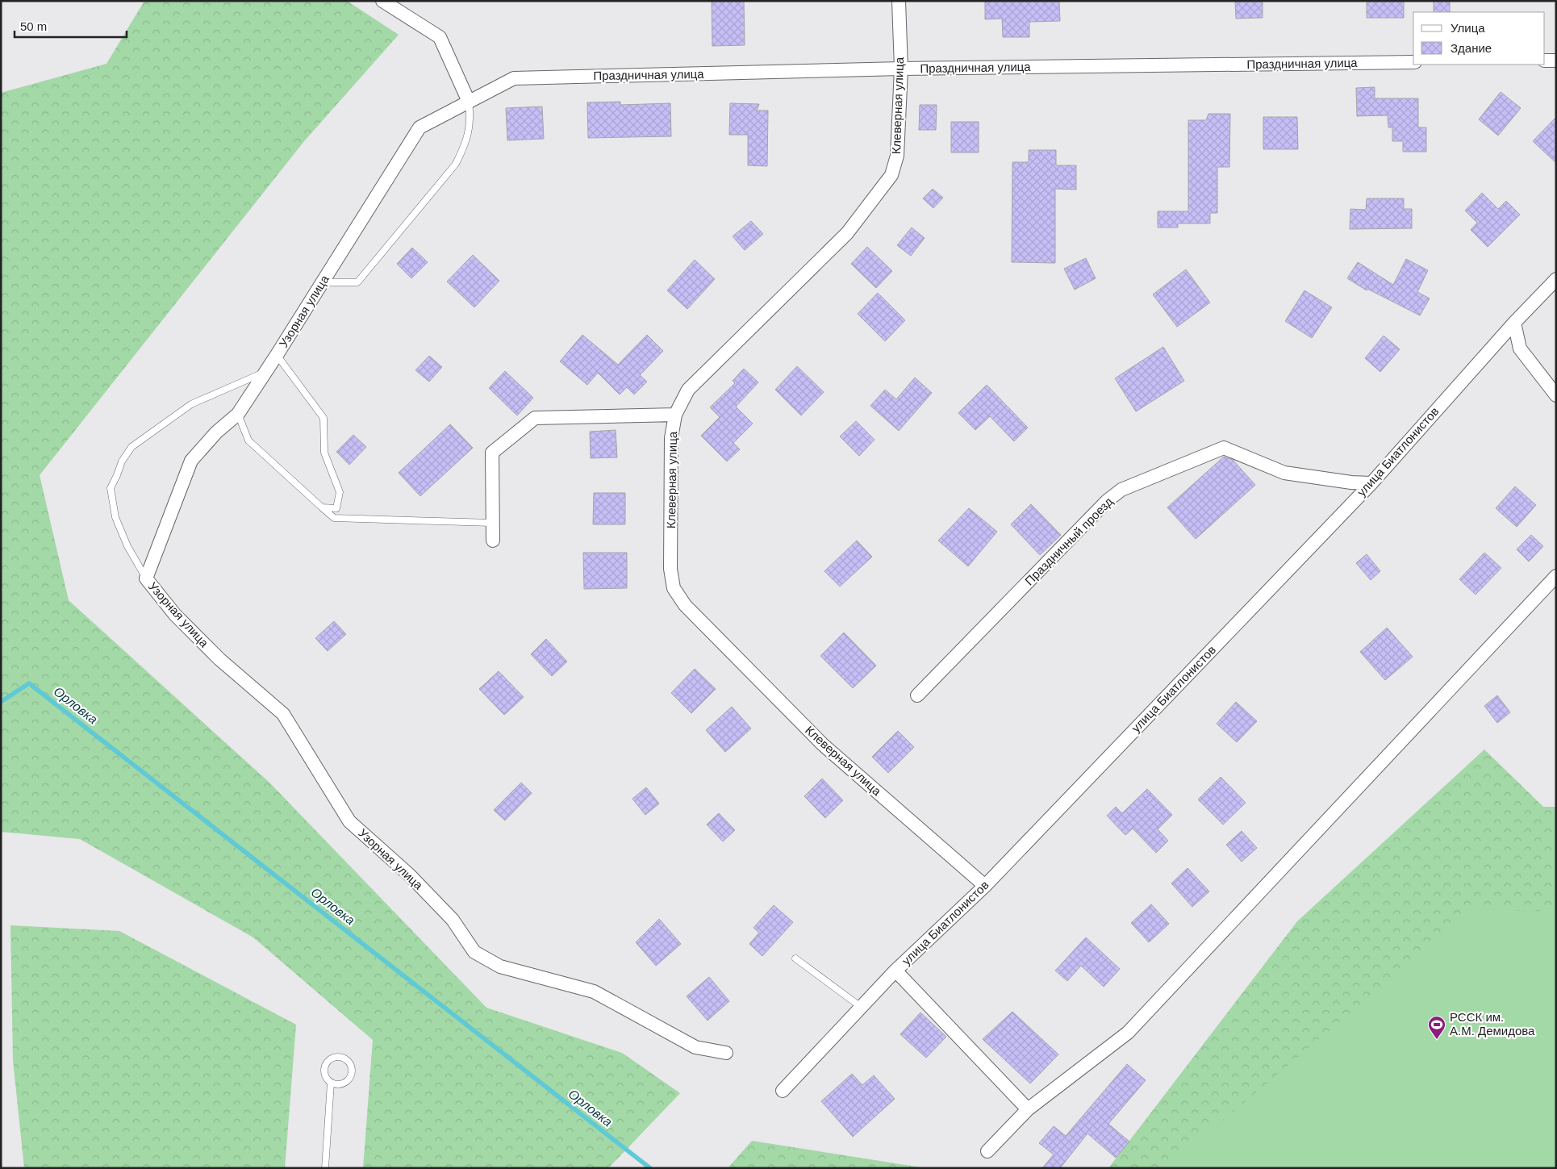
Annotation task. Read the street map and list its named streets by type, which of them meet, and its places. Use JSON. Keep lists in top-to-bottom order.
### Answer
{
  "streets": {
    "street": [
      "Праздничная улица",
      "Клеверная улица",
      "Узорная улица",
      "улица Биатлонистов",
      "Праздничный проезд"
    ]
  },
  "crossings": [
    ["Праздничная улица", "Клеверная улица"],
    ["Праздничная улица", "Узорная улица"],
    ["Клеверная улица", "улица Биатлонистов"],
    ["улица Биатлонистов", "Праздничный проезд"]
  ],
  "water": ["Орловка"],
  "places": {
    "sports": ["РССК им. А.М. Демидова"]
  },
  "legend": ["Улица", "Здание"],
  "scale_bar": "50 m"
}
